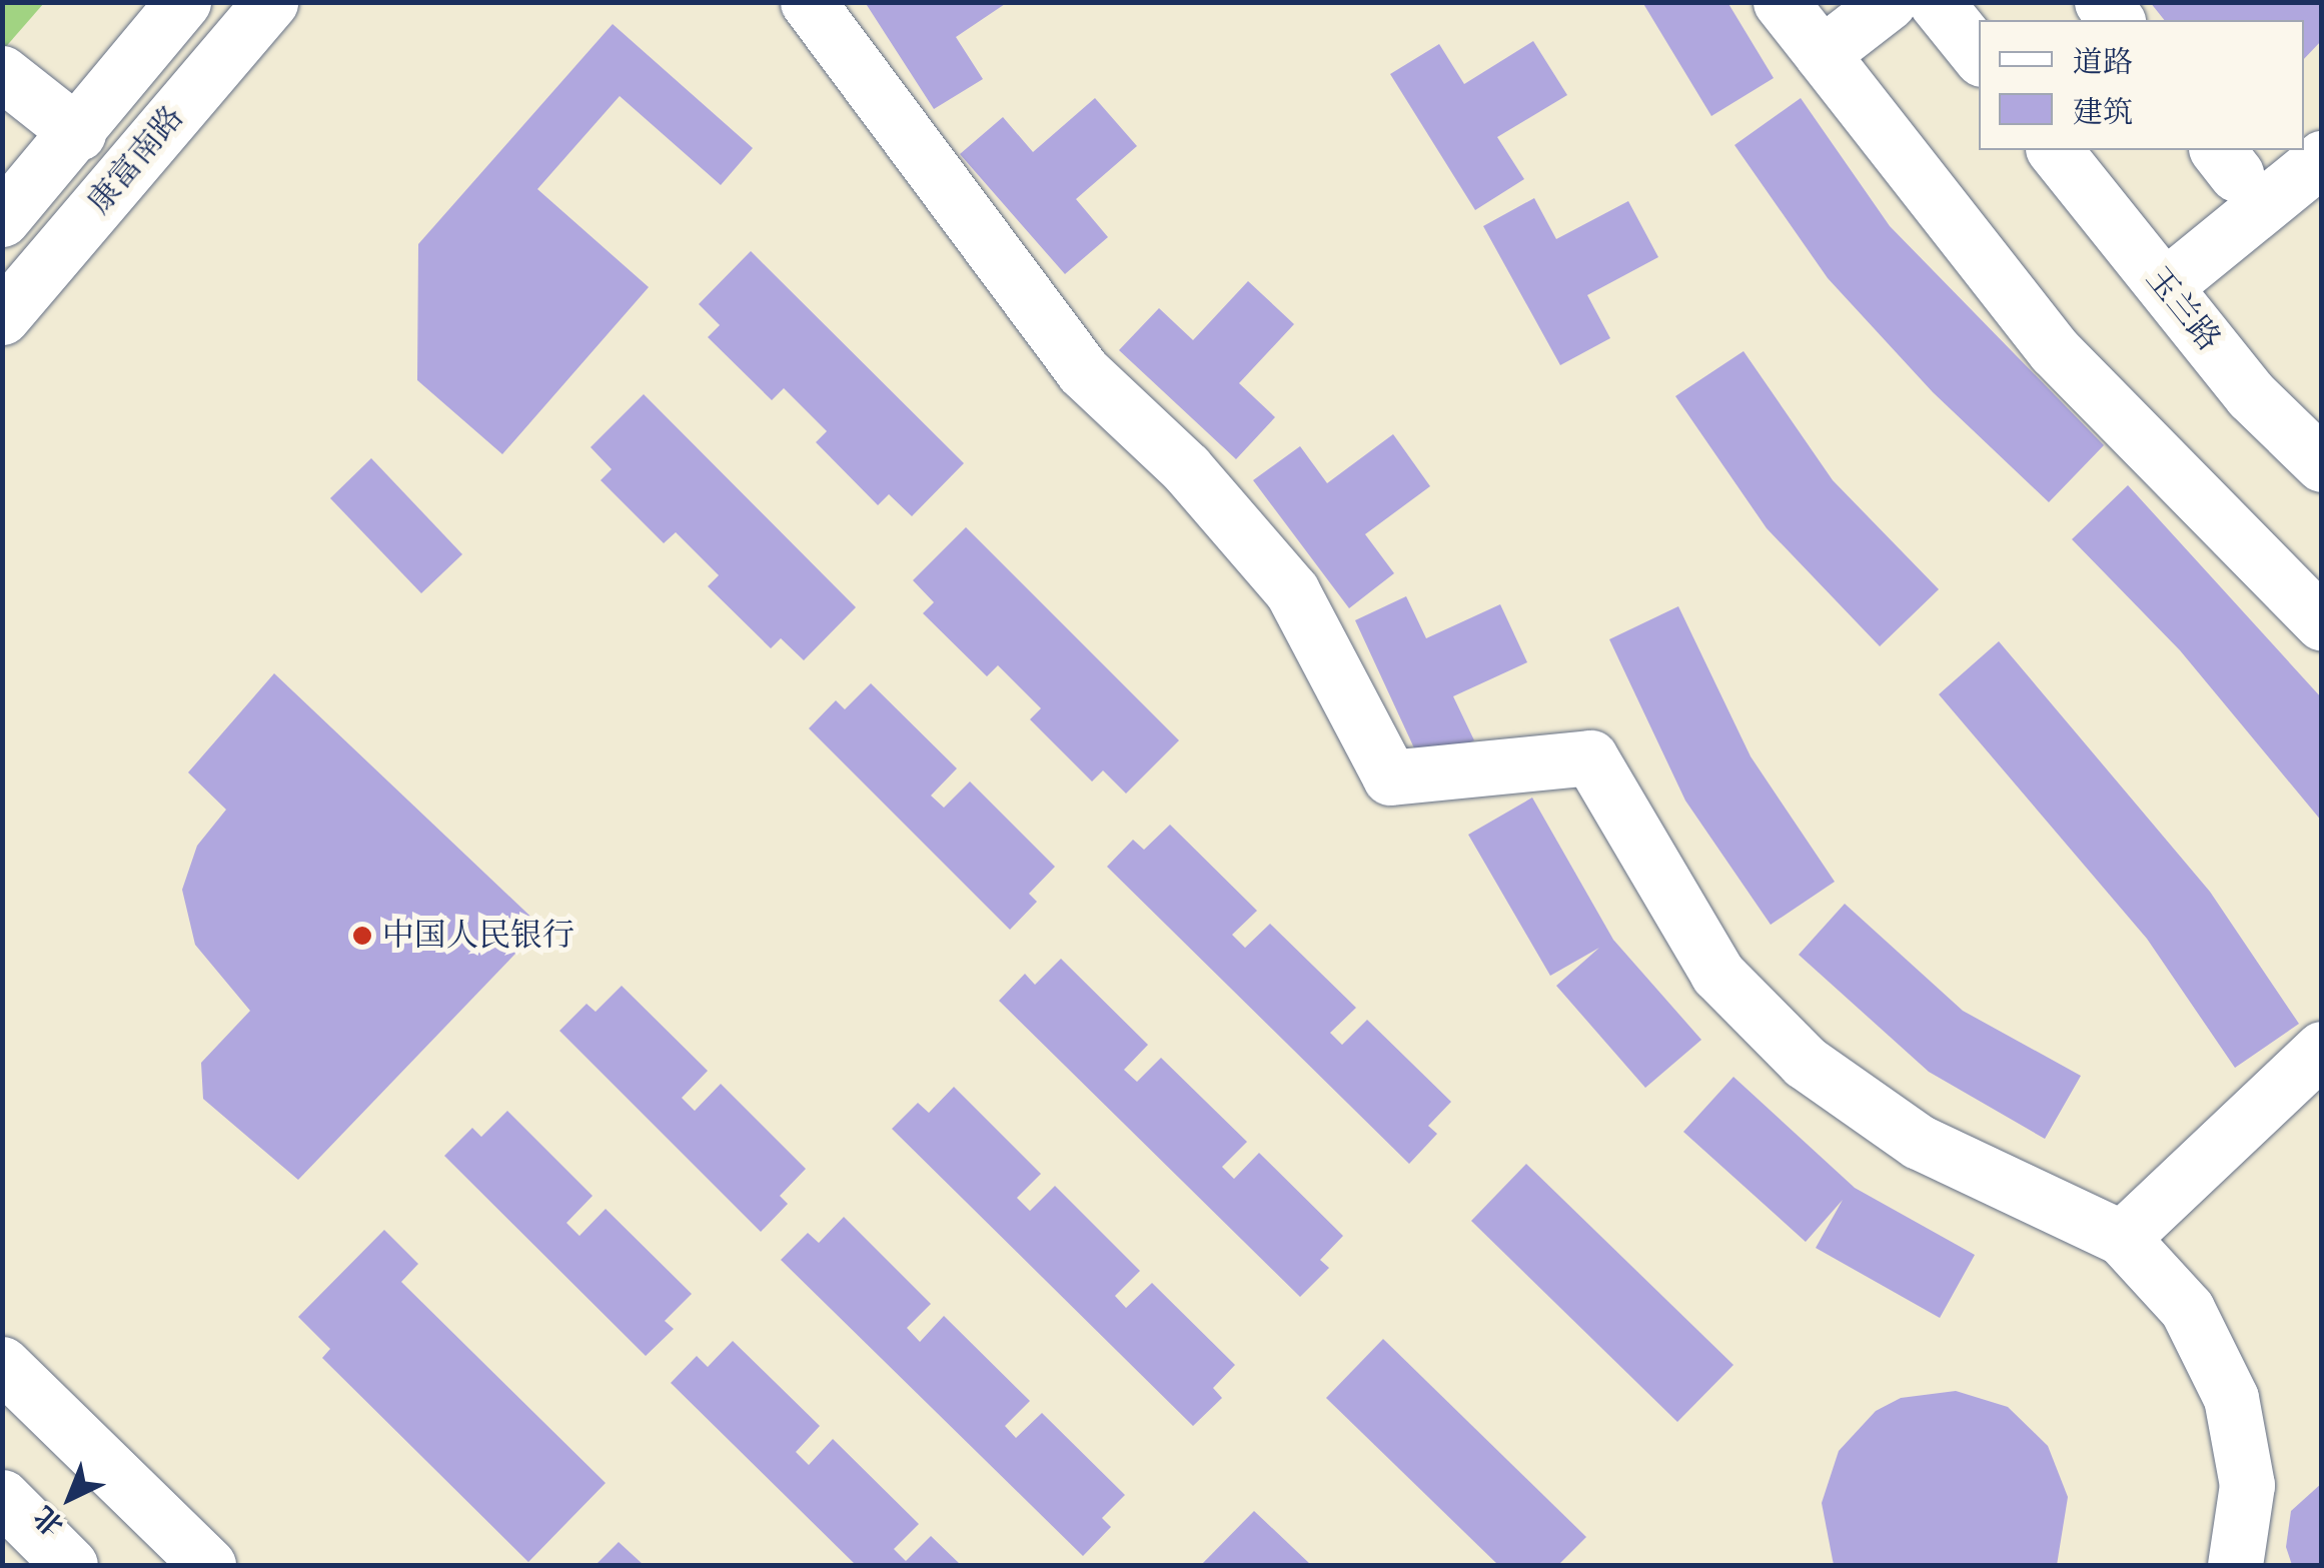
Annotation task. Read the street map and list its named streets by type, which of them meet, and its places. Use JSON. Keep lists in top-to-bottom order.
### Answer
{
  "streets": {
    "street": ["康富南路", "玉兰路"]
  },
  "places": ["中国人民银行"],
  "legend": ["道路", "建筑"],
  "north": "bottom left"
}
